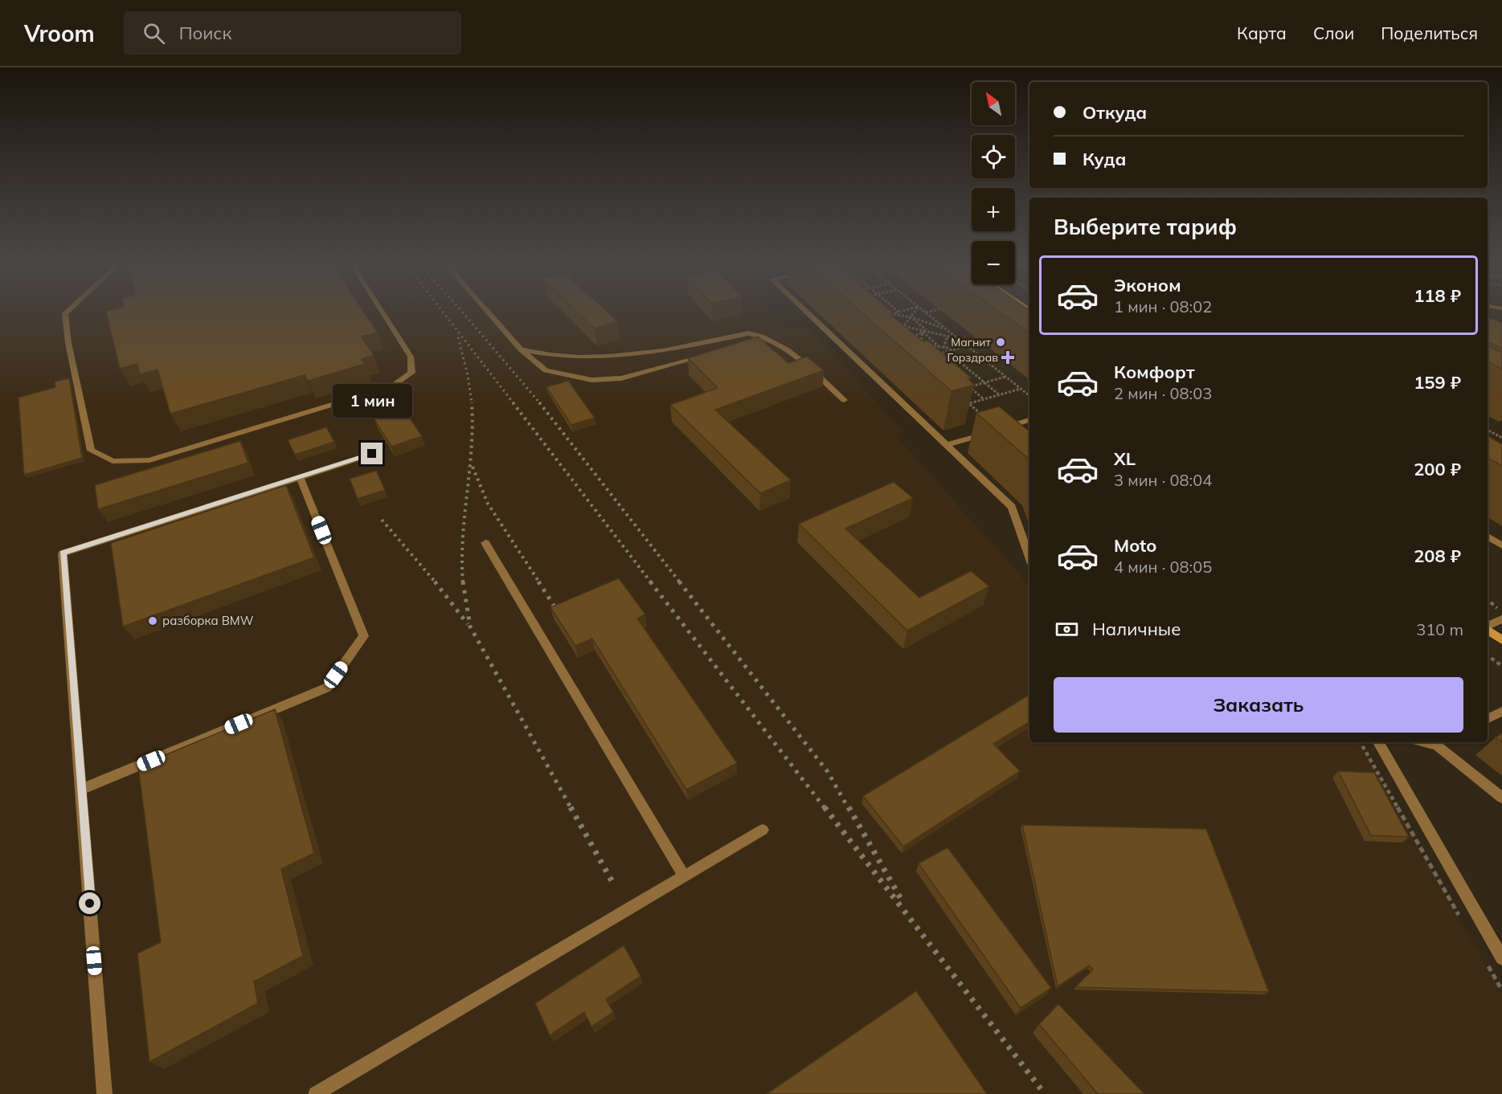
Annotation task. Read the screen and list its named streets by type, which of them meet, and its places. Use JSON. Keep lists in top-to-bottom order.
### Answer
{
  "places": {
    "other": ["Магнит", "разборка BMW"],
    "health": ["Горздрав"]
  },
  "north": "top left",
  "page": {
    "header": "Vroom",
    "search": "Поиск",
    "nav": ["Карта", "Слои", "Поделиться"],
    "map_buttons": ["+", "−"],
    "banner": ["Откуда", "Куда"],
    "heading": "Выберите тариф",
    "list": [
      {
        "name": "Эконом",
        "note": "1 мин · 08:02",
        "value": "118 ₽"
      },
      {
        "name": "Комфорт",
        "note": "2 мин · 08:03",
        "value": "159 ₽"
      },
      {
        "name": "XL",
        "note": "3 мин · 08:04",
        "value": "200 ₽"
      },
      {
        "name": "Moto",
        "note": "4 мин · 08:05",
        "value": "208 ₽"
      }
    ],
    "bubble": "1 мин",
    "pay": ["Наличные", "310 m"],
    "buttons": "Заказать"
  }
}
